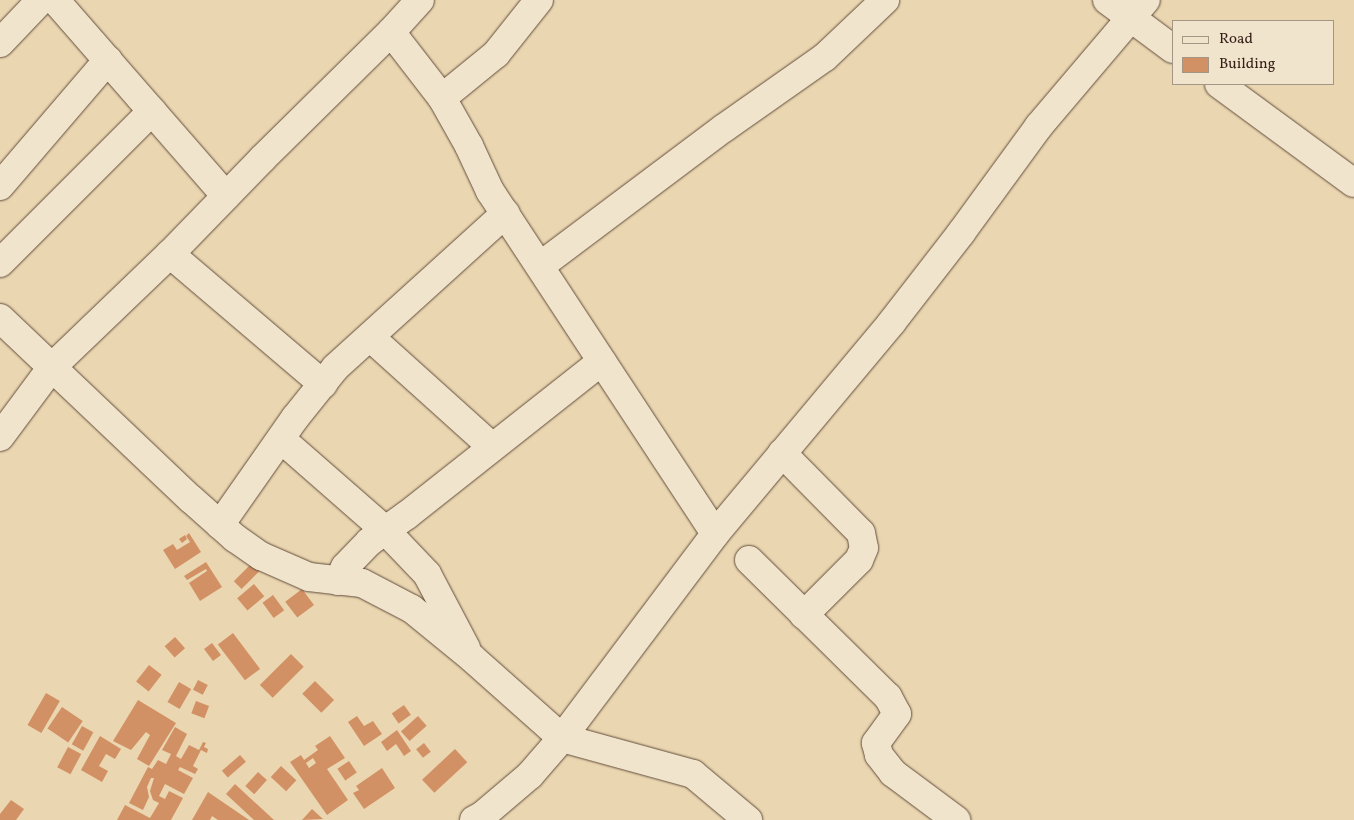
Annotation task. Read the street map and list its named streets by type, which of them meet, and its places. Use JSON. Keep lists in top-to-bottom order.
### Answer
{
  "legend": ["Road", "Building"]
}
